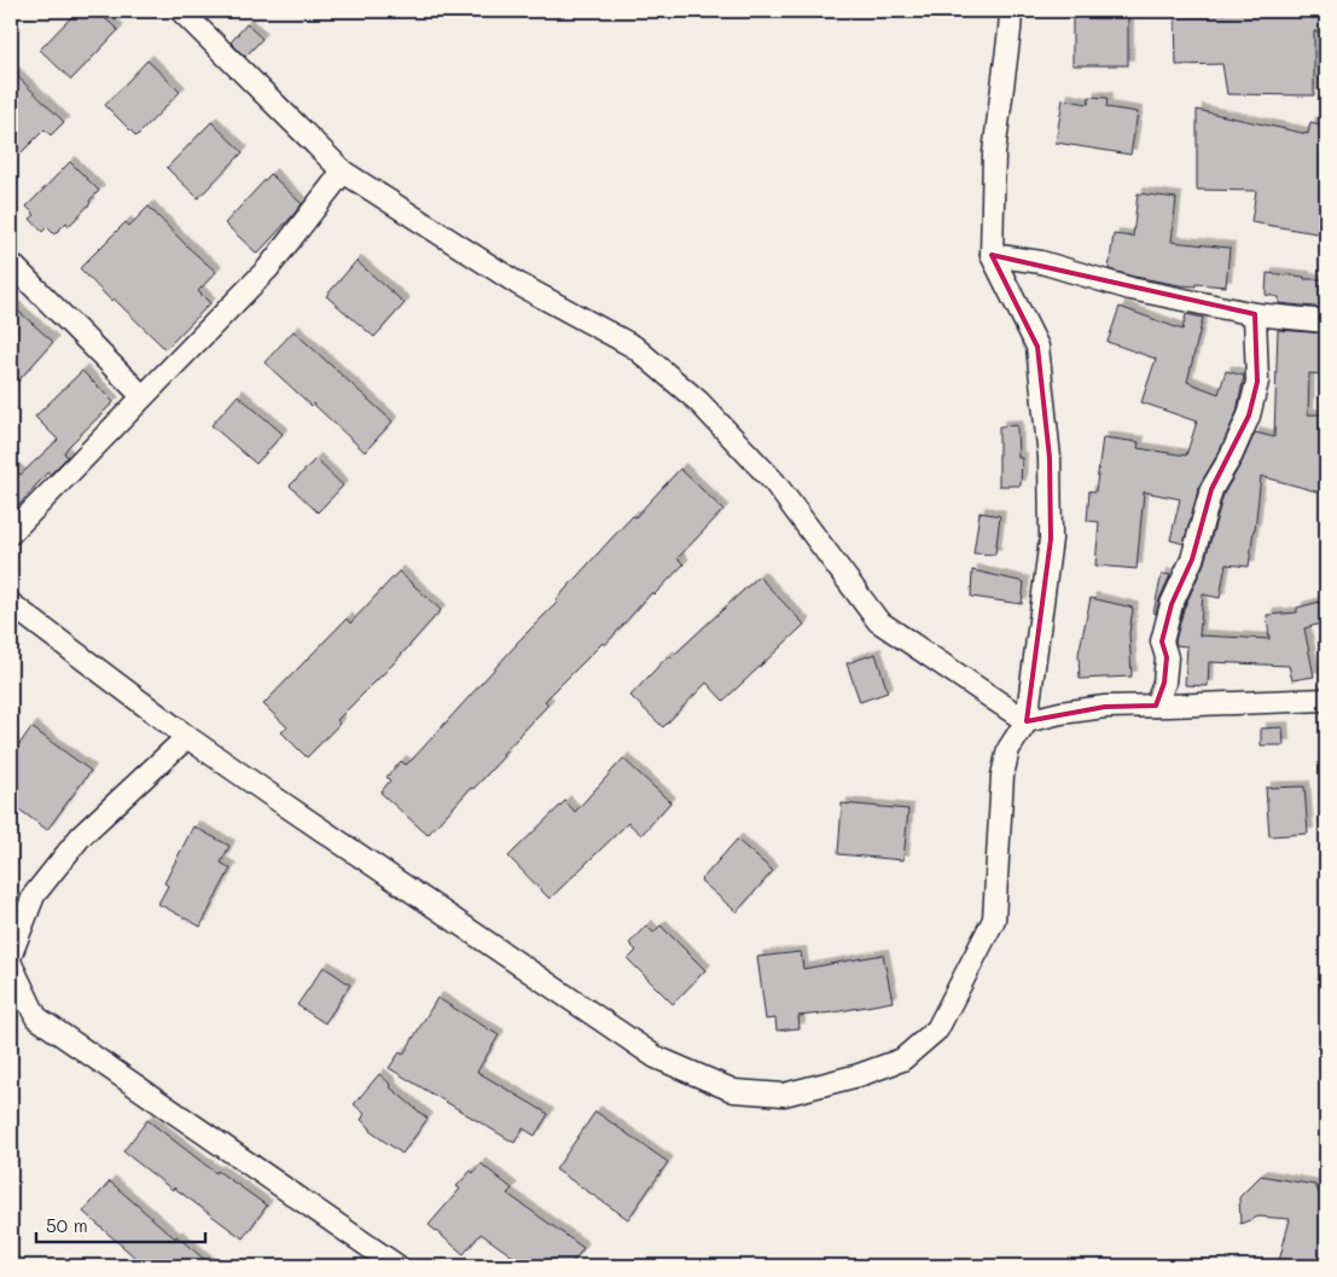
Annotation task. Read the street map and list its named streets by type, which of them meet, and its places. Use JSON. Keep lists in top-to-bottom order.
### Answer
{
  "scale_bar": "50 m"
}
